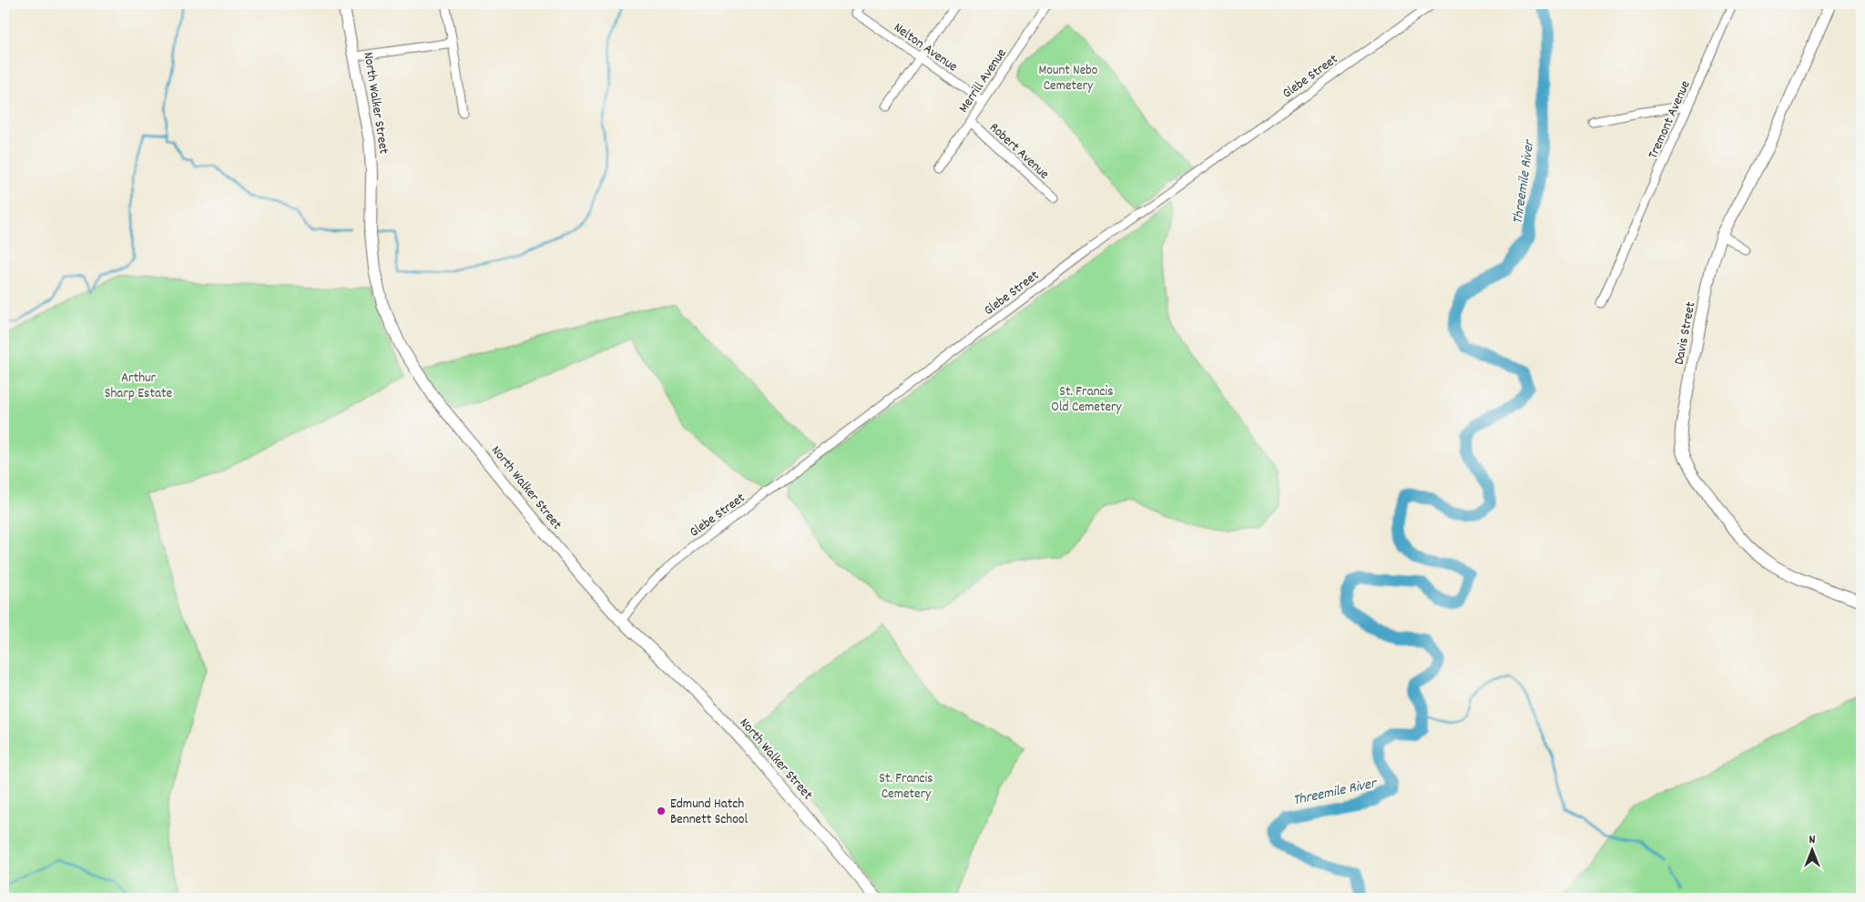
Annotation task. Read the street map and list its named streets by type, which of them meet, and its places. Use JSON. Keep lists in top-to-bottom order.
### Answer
{
  "streets": {
    "main road": ["North Walker Street", "Davis Street"],
    "street": [
      "Nelton Avenue",
      "Glebe Street",
      "Merrill Avenue",
      "Tremont Avenue",
      "Robert Avenue"
    ]
  },
  "crossings": [
    ["Nelton Avenue", "Merrill Avenue"],
    ["Glebe Street", "North Walker Street"],
    ["Merrill Avenue", "Robert Avenue"]
  ],
  "water": ["Threemile River"],
  "parks": [
    "Mount Nebo Cemetery",
    "Arthur Sharp Estate",
    "St. Francis Old Cemetery",
    "St. Francis Cemetery"
  ],
  "places": ["Edmund Hatch Bennett School"],
  "north": "top"
}
